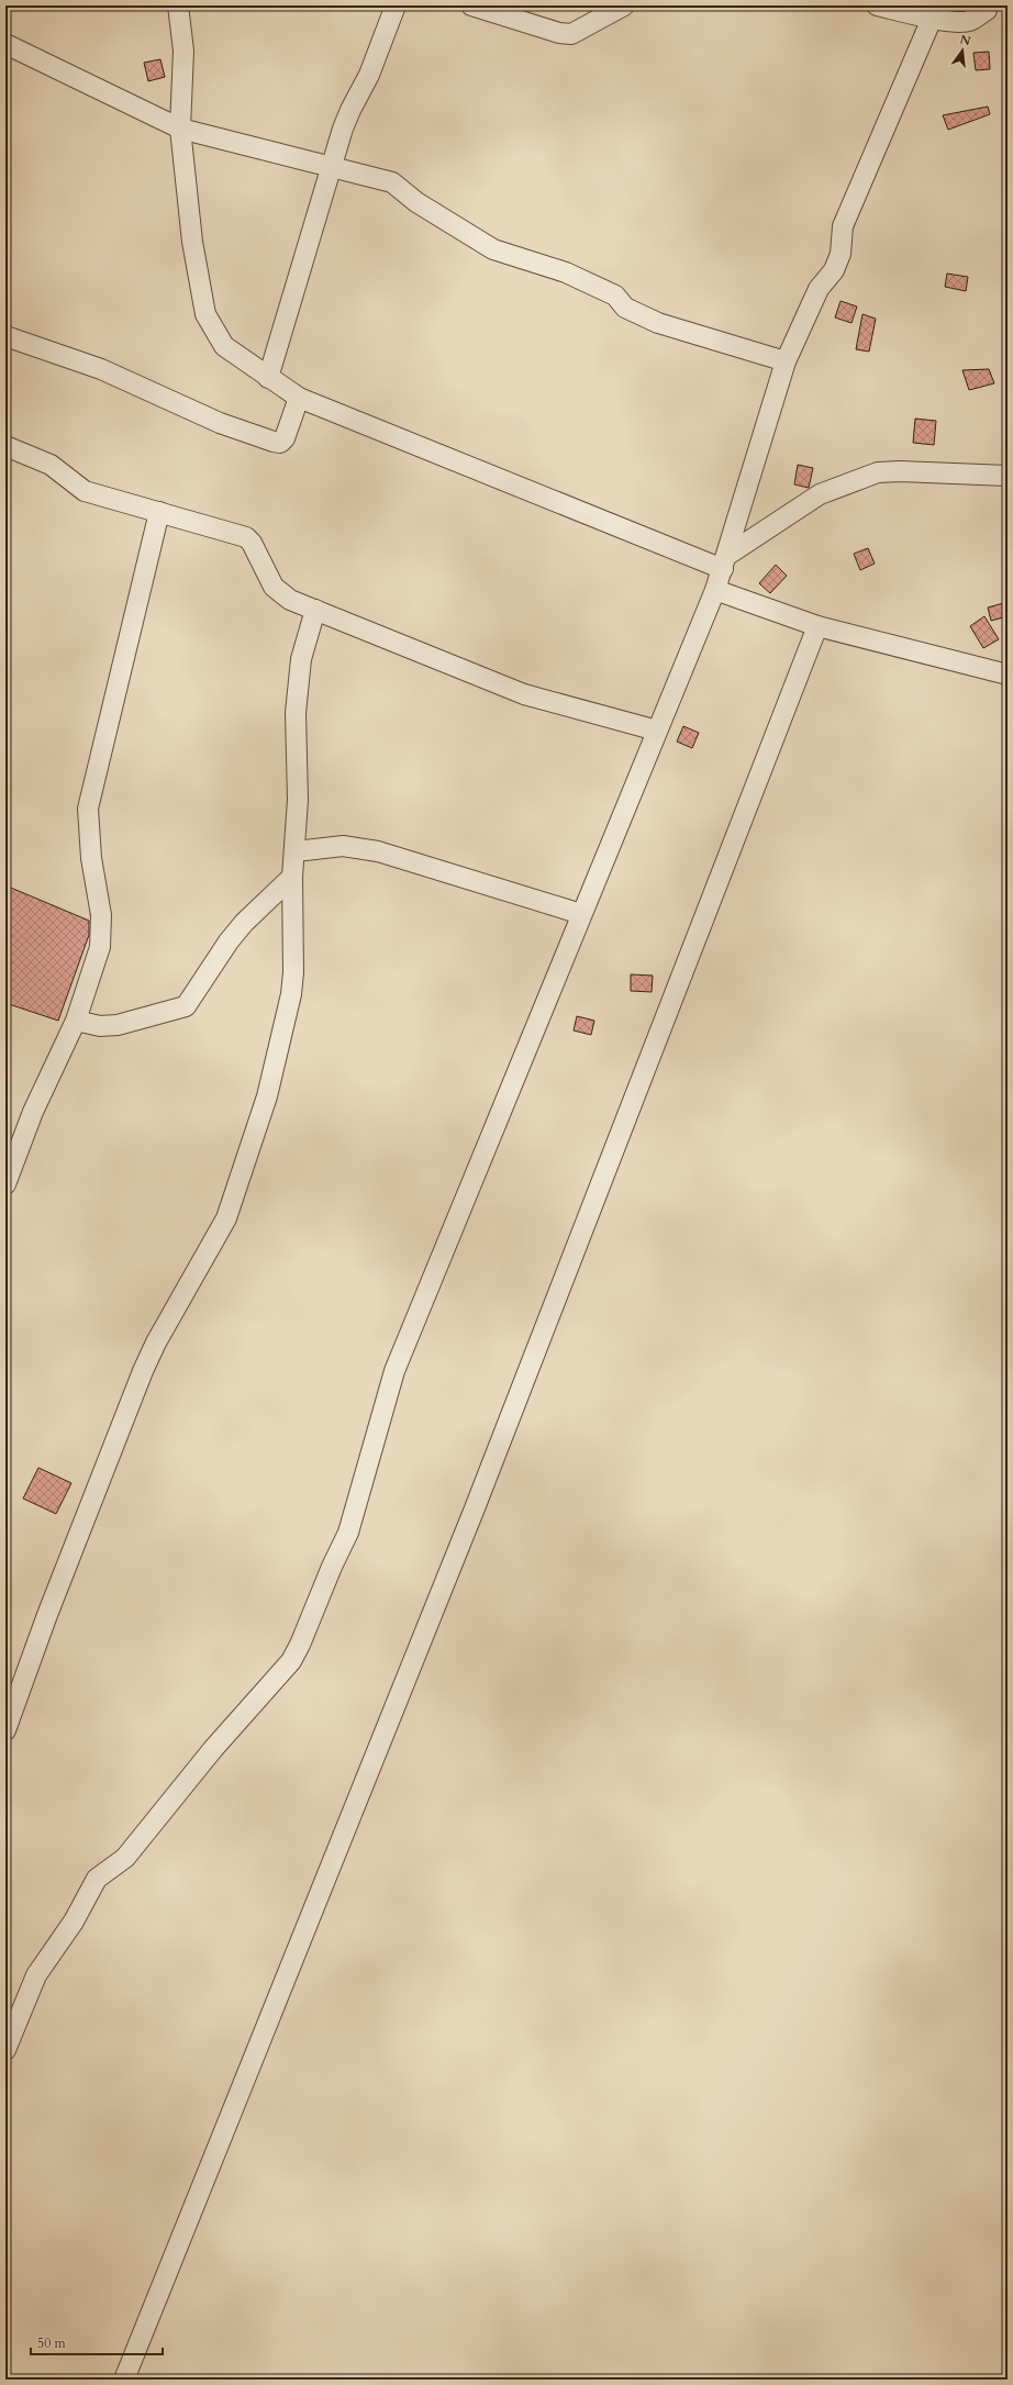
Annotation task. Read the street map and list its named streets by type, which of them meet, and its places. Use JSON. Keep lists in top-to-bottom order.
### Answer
{
  "scale_bar": "50 m",
  "north": "top"
}
